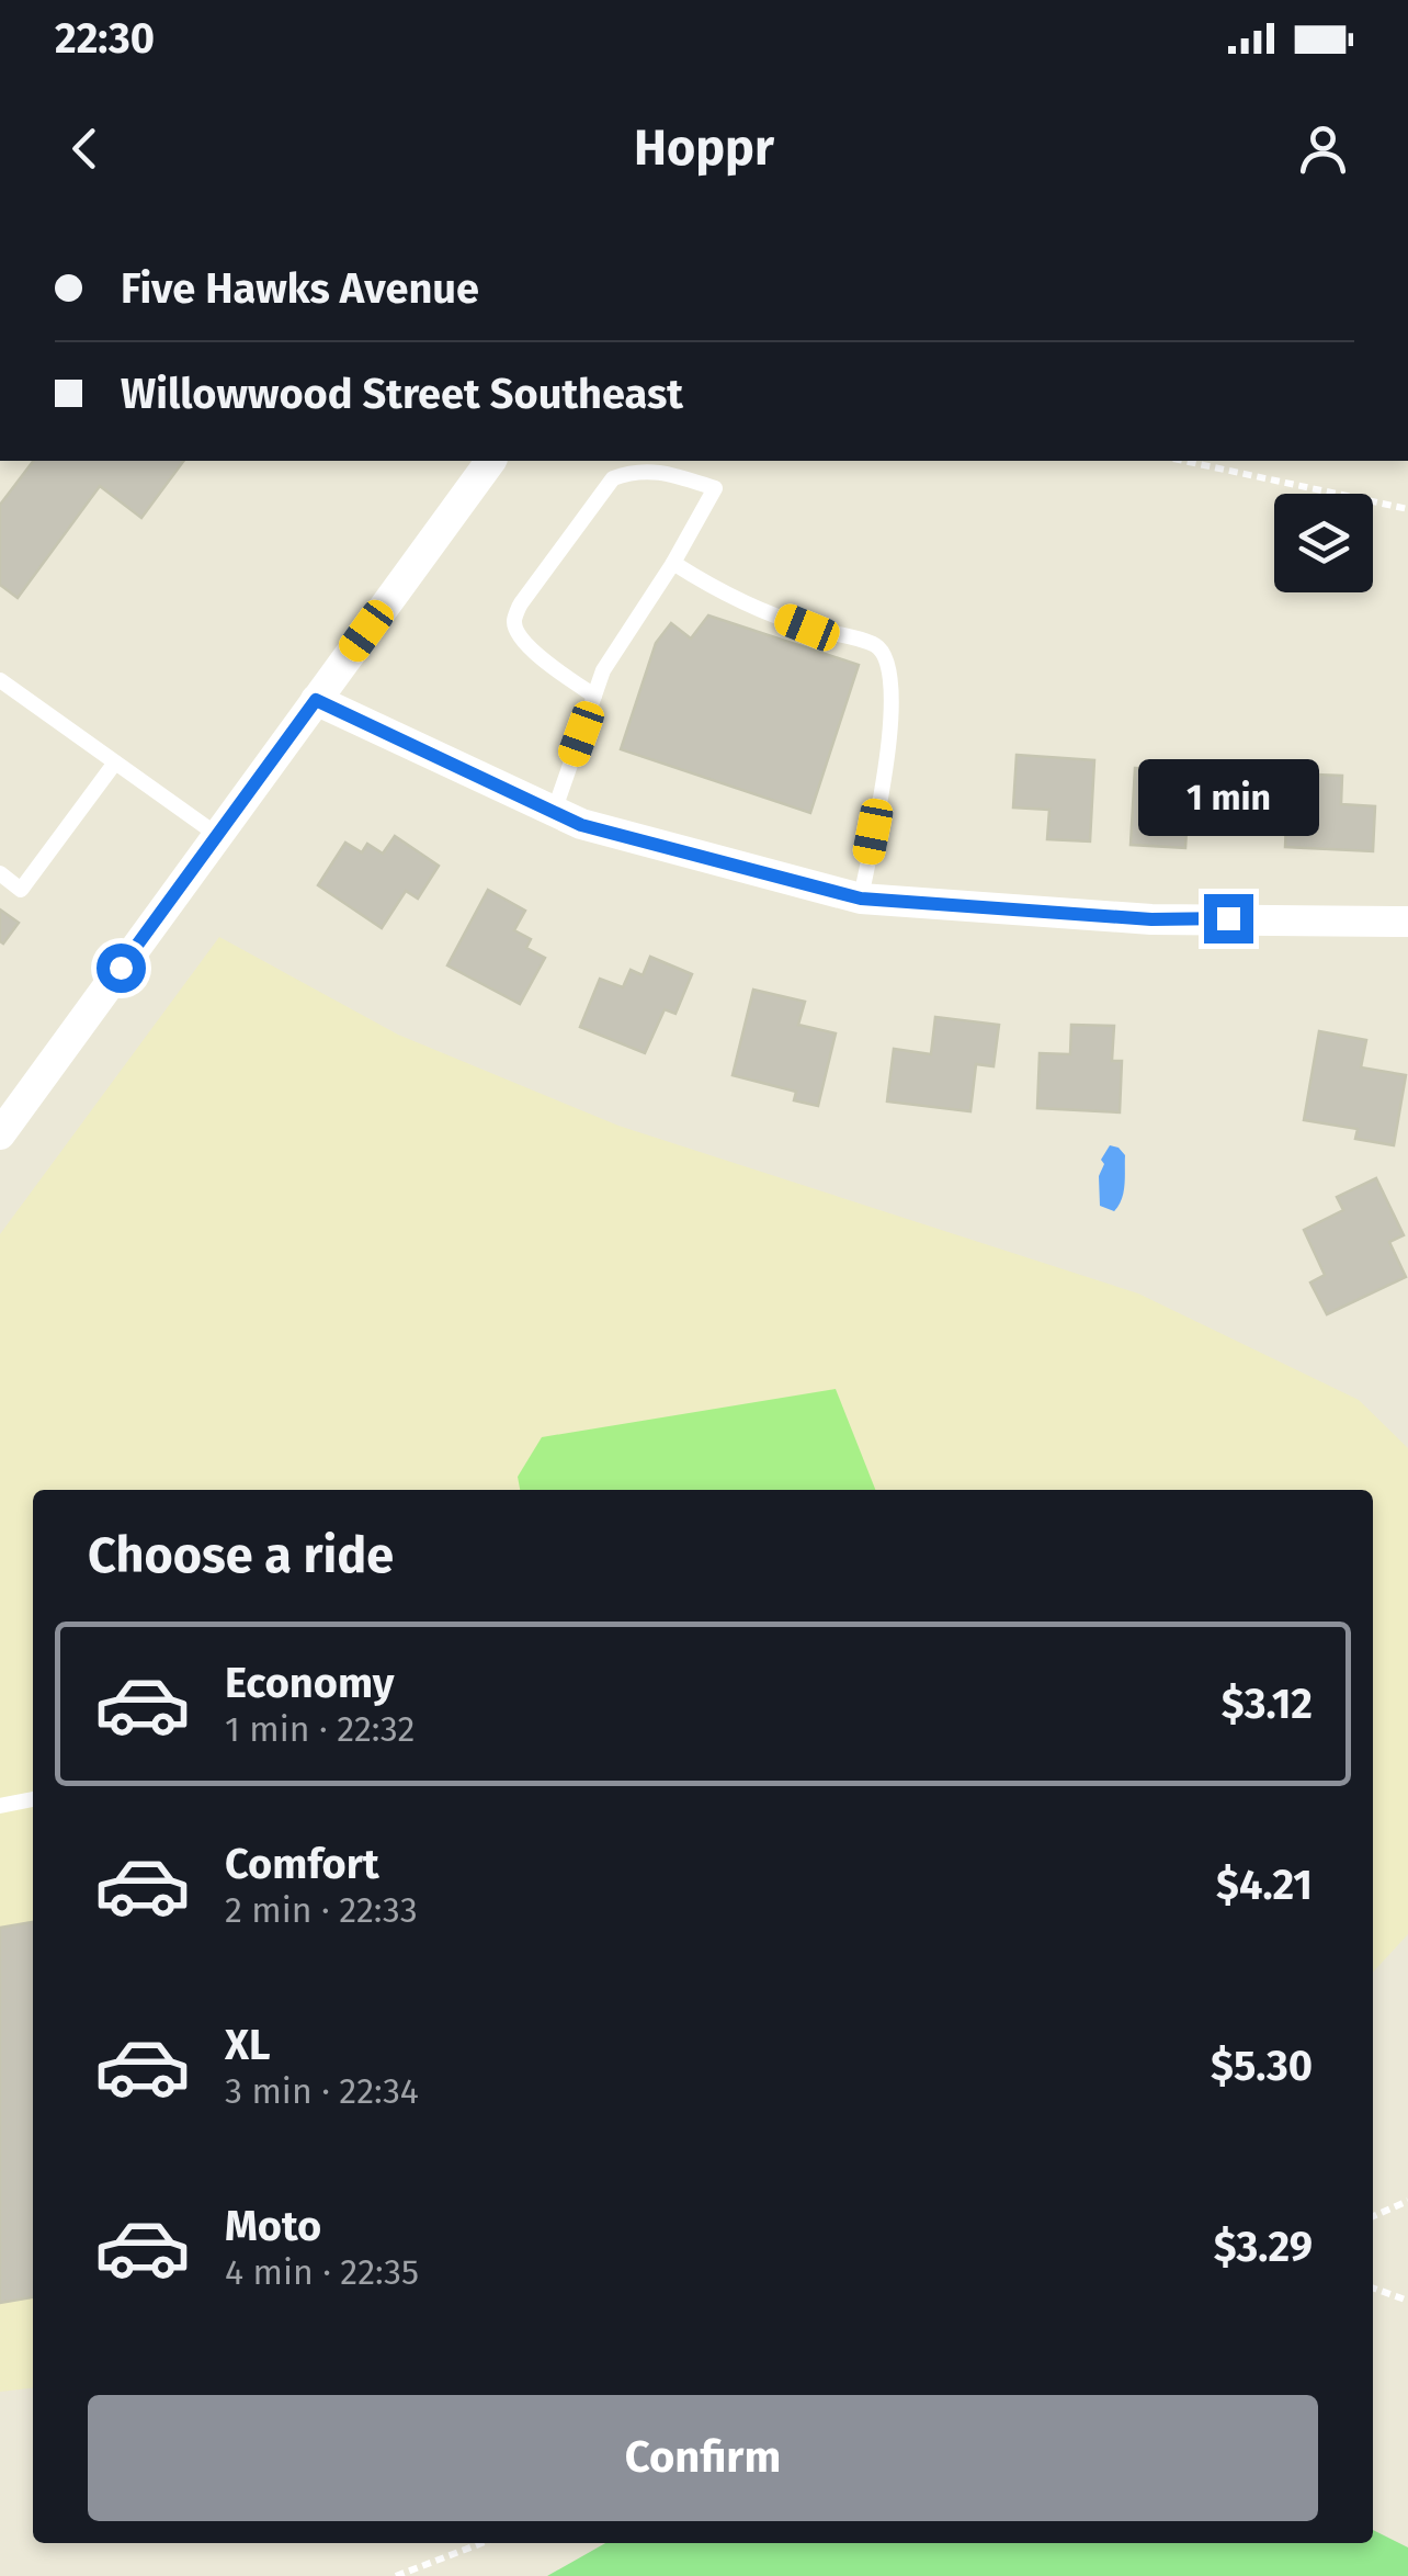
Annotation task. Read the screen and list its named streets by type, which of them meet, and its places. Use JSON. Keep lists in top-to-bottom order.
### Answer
{
  "page": {
    "status": "22:30",
    "header": "Hoppr",
    "banner": ["Five Hawks Avenue", "Willowwood Street Southeast"],
    "bubble": "1 min",
    "heading": "Choose a ride",
    "list": [
      {
        "name": "Economy",
        "note": "1 min · 22:32",
        "value": "$3.12"
      },
      {
        "name": "Comfort",
        "note": "2 min · 22:33",
        "value": "$4.21"
      },
      {
        "name": "XL",
        "note": "3 min · 22:34",
        "value": "$5.30"
      },
      {
        "name": "Moto",
        "note": "4 min · 22:35",
        "value": "$3.29"
      }
    ],
    "buttons": "Confirm"
  }
}
